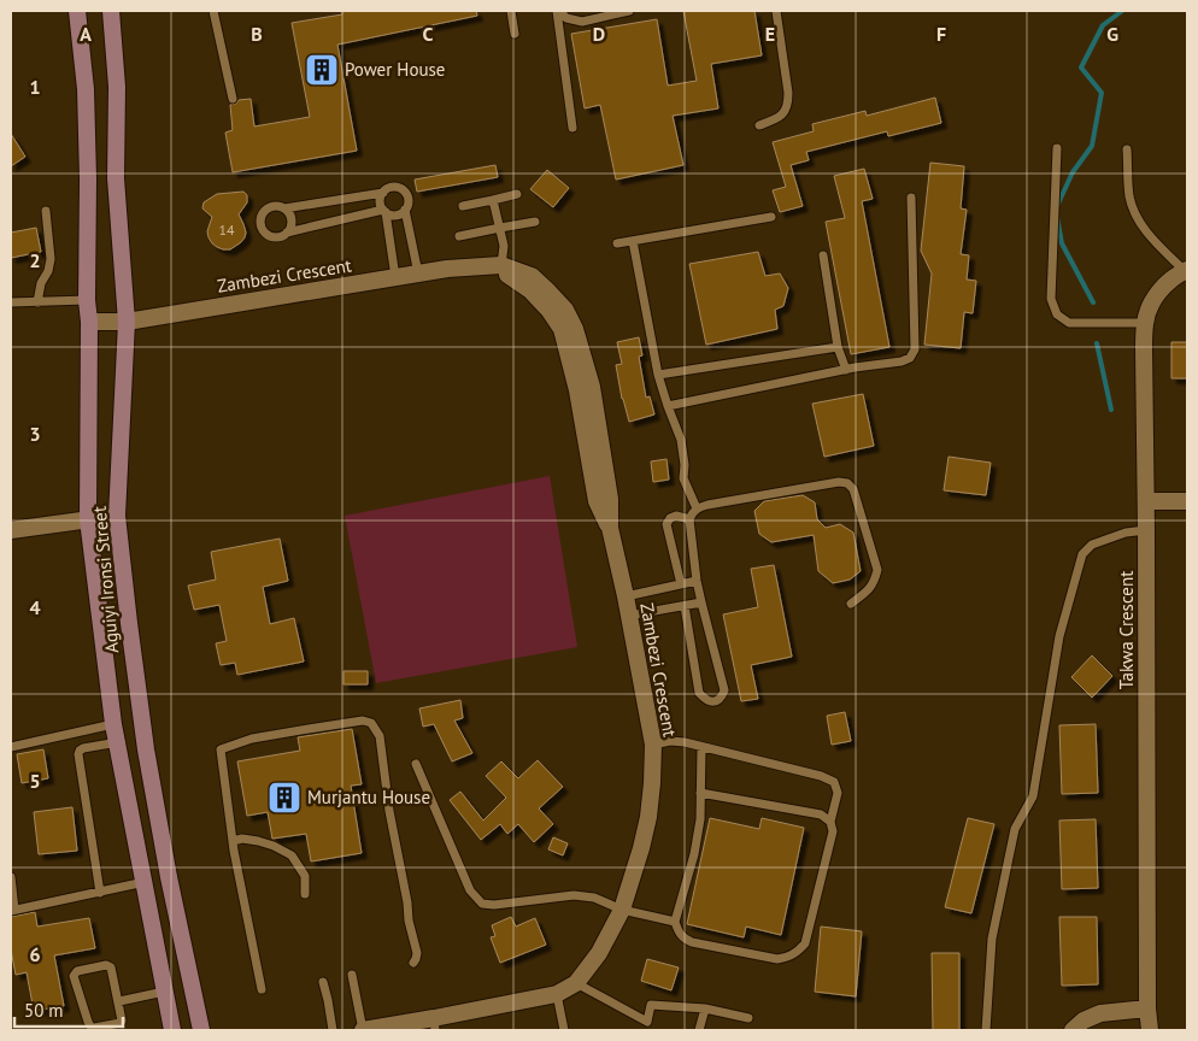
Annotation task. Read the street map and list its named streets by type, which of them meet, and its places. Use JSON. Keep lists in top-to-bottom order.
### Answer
{
  "streets": {
    "main road": ["Aguiyi Ironsi Street"],
    "street": ["Zambezi Crescent", "Takwa Crescent"]
  },
  "crossings": [
    ["Zambezi Crescent", "Aguiyi Ironsi Street"]
  ],
  "places": {
    "building": ["Power House", "Murjantu House"]
  },
  "house_numbers": ["14"],
  "scale_bar": "50 m",
  "grid": {
    "columns": [
      "A",
      "B",
      "C",
      "D",
      "E",
      "F",
      "G"
    ],
    "rows": [
      "1",
      "2",
      "3",
      "4",
      "5",
      "6"
    ]
  }
}
